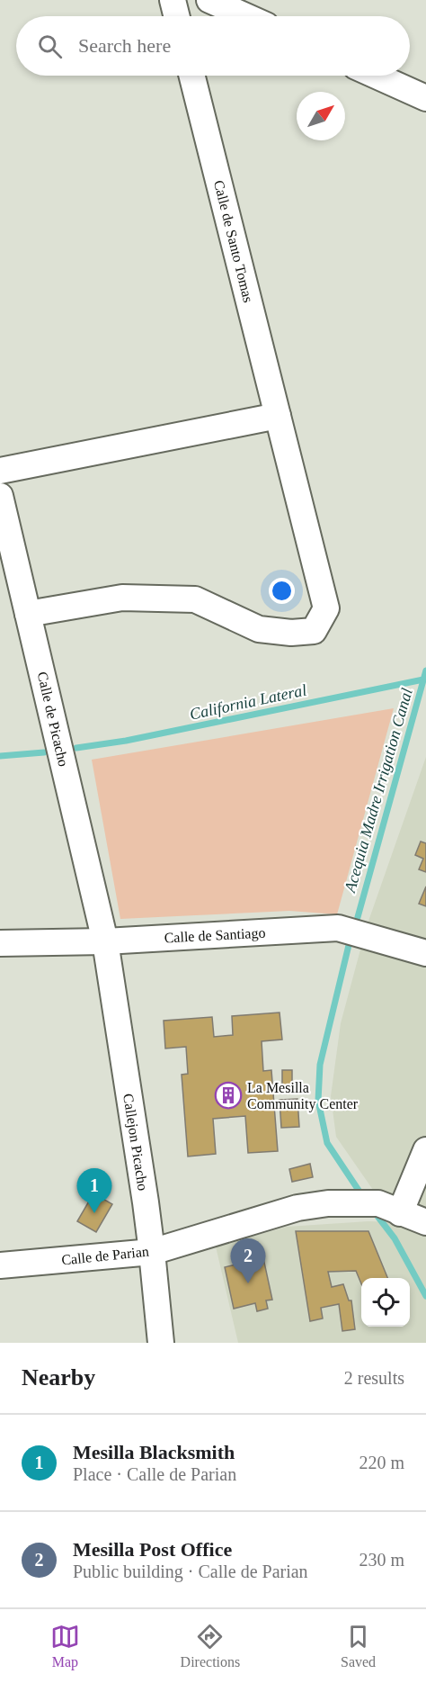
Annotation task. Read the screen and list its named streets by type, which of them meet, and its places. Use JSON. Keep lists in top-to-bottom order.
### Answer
{
  "streets": {
    "street": [
      "Calle de Santo Tomas",
      "Calle de Picacho",
      "Calle de Santiago",
      "Callejon Picacho",
      "Calle de Parian"
    ]
  },
  "crossings": [
    ["Calle de Santo Tomas", "Calle de Picacho"],
    ["Calle de Picacho", "Calle de Santiago"],
    ["Calle de Picacho", "Callejon Picacho"],
    ["Calle de Santiago", "Callejon Picacho"],
    ["Callejon Picacho", "Calle de Parian"]
  ],
  "water": ["California Lateral", "Acequia Madre Irrigation Canal"],
  "places": {
    "building": ["La Mesilla Community Center"]
  },
  "north": "top right",
  "page": {
    "search": "Search here",
    "pins": ["1", "2"],
    "heading": ["Nearby", "2 results"],
    "list": [
      {
        "mark": "1",
        "name": "Mesilla Blacksmith",
        "note": "Place · Calle de Parian",
        "value": "220 m"
      },
      {
        "mark": "2",
        "name": "Mesilla Post Office",
        "note": "Public building · Calle de Parian",
        "value": "230 m"
      }
    ],
    "nav": ["Map", "Directions", "Saved"]
  }
}
